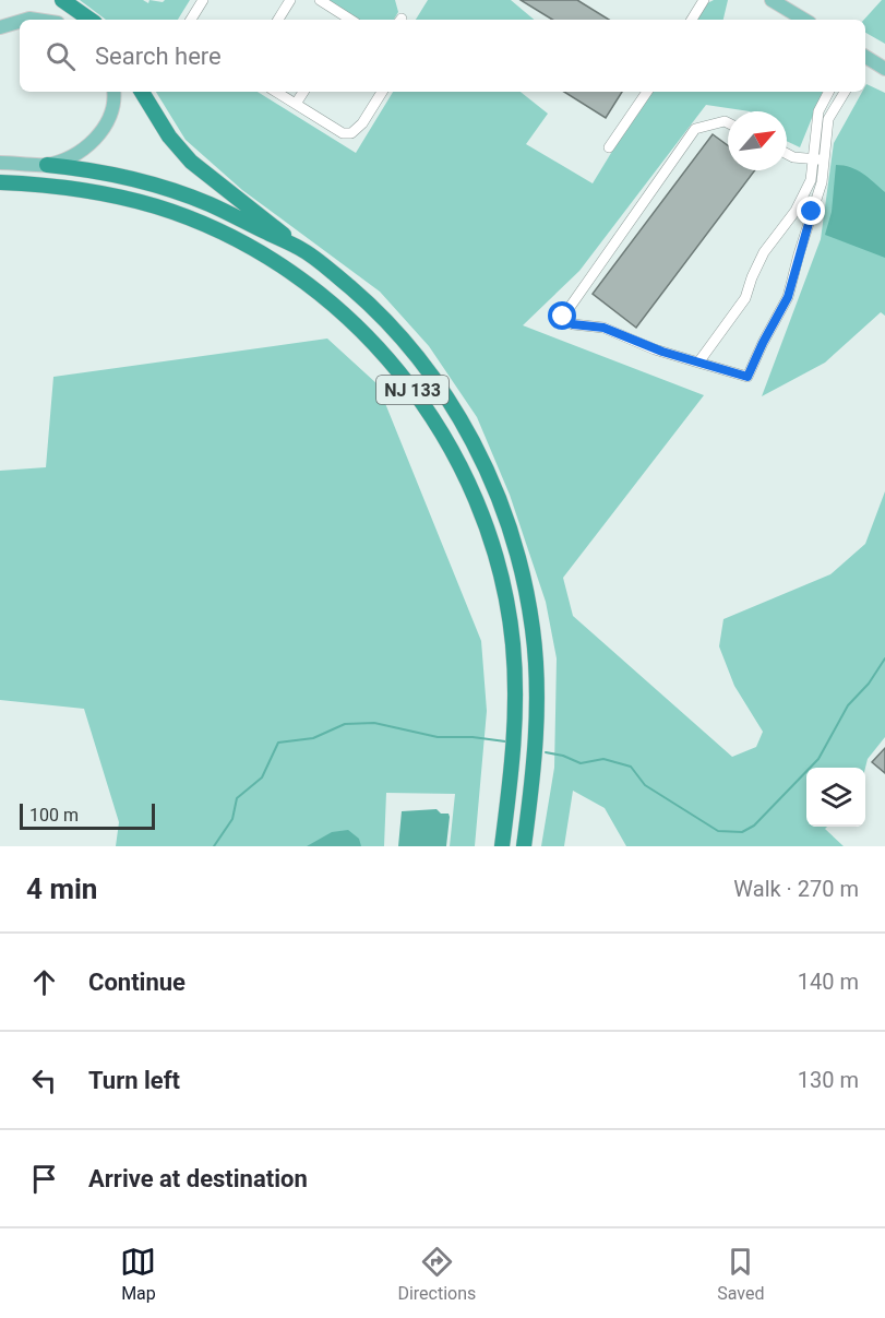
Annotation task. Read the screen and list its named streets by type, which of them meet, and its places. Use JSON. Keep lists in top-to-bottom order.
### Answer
{
  "streets": {
    "highway": ["NJ 133"]
  },
  "scale_bar": "100 m",
  "north": "top right",
  "page": {
    "search": "Search here",
    "scale": "100 m",
    "heading": ["4 min", "Walk · 270 m"],
    "list": [
      ["Continue", "140 m"],
      ["Turn left", "130 m"],
      "Arrive at destination"
    ],
    "nav": ["Map", "Directions", "Saved"]
  }
}
